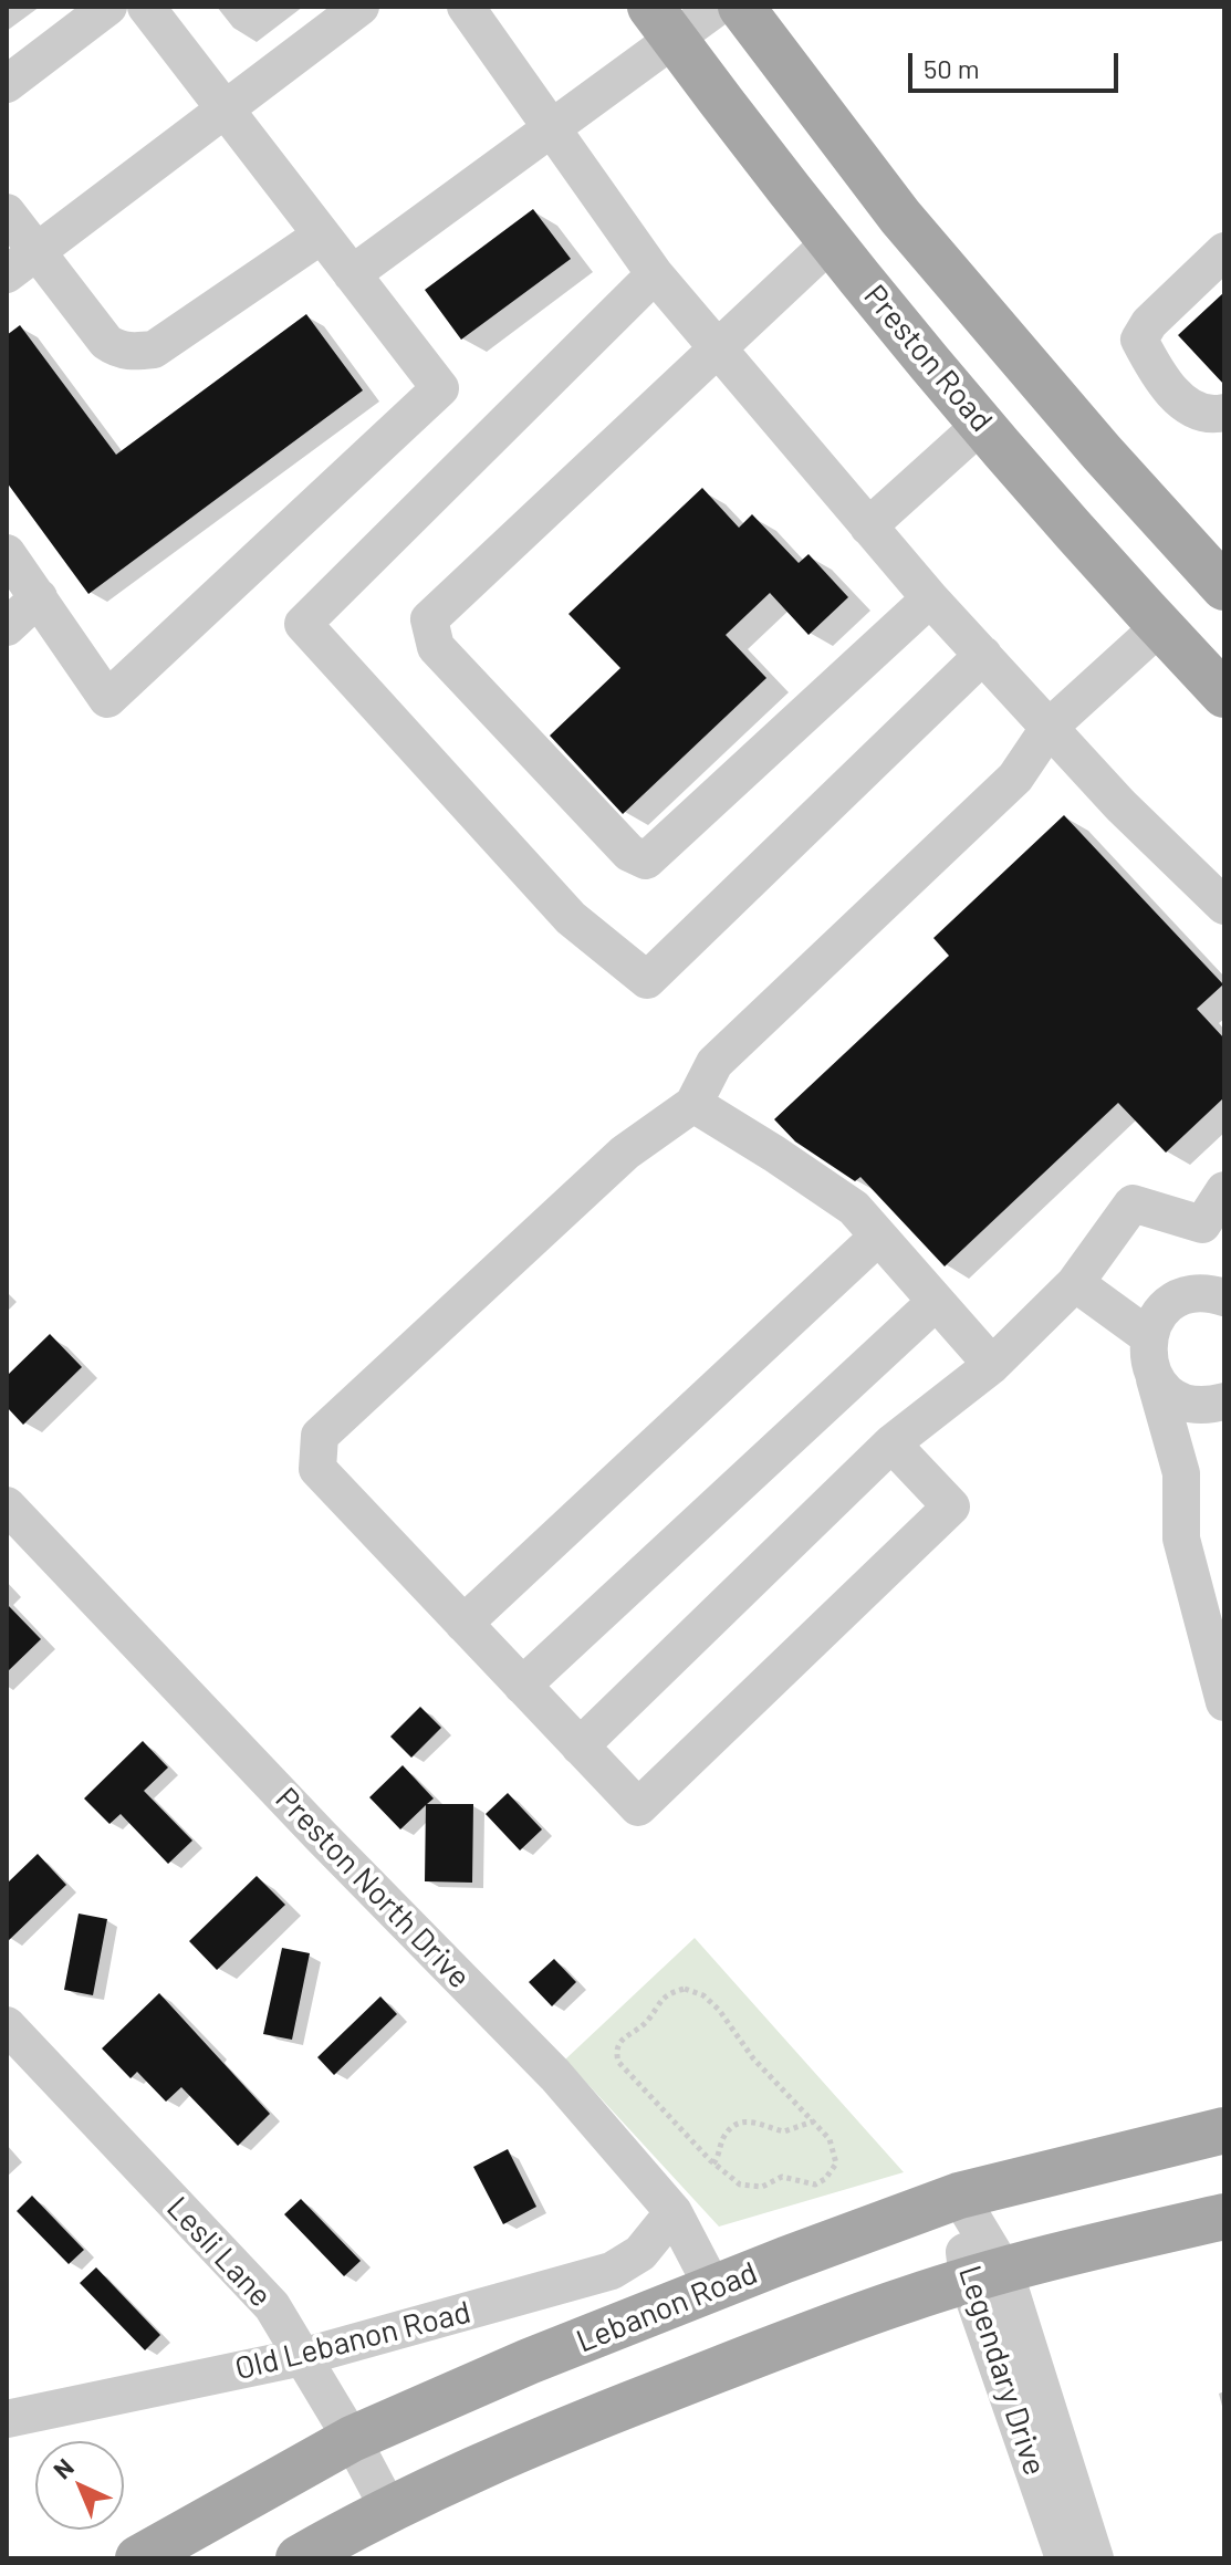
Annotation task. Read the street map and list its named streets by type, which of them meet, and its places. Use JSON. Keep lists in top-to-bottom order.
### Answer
{
  "streets": {
    "main road": ["Preston Road", "Lebanon Road"],
    "street": [
      "Preston North Drive",
      "Lesli Lane",
      "Old Lebanon Road",
      "Legendary Drive"
    ]
  },
  "crossings": [
    ["Preston North Drive", "Lebanon Road"],
    ["Preston North Drive", "Old Lebanon Road"],
    ["Lesli Lane", "Lebanon Road"],
    ["Lesli Lane", "Old Lebanon Road"],
    ["Lebanon Road", "Legendary Drive"]
  ],
  "scale_bar": "50 m",
  "north": "top left"
}
